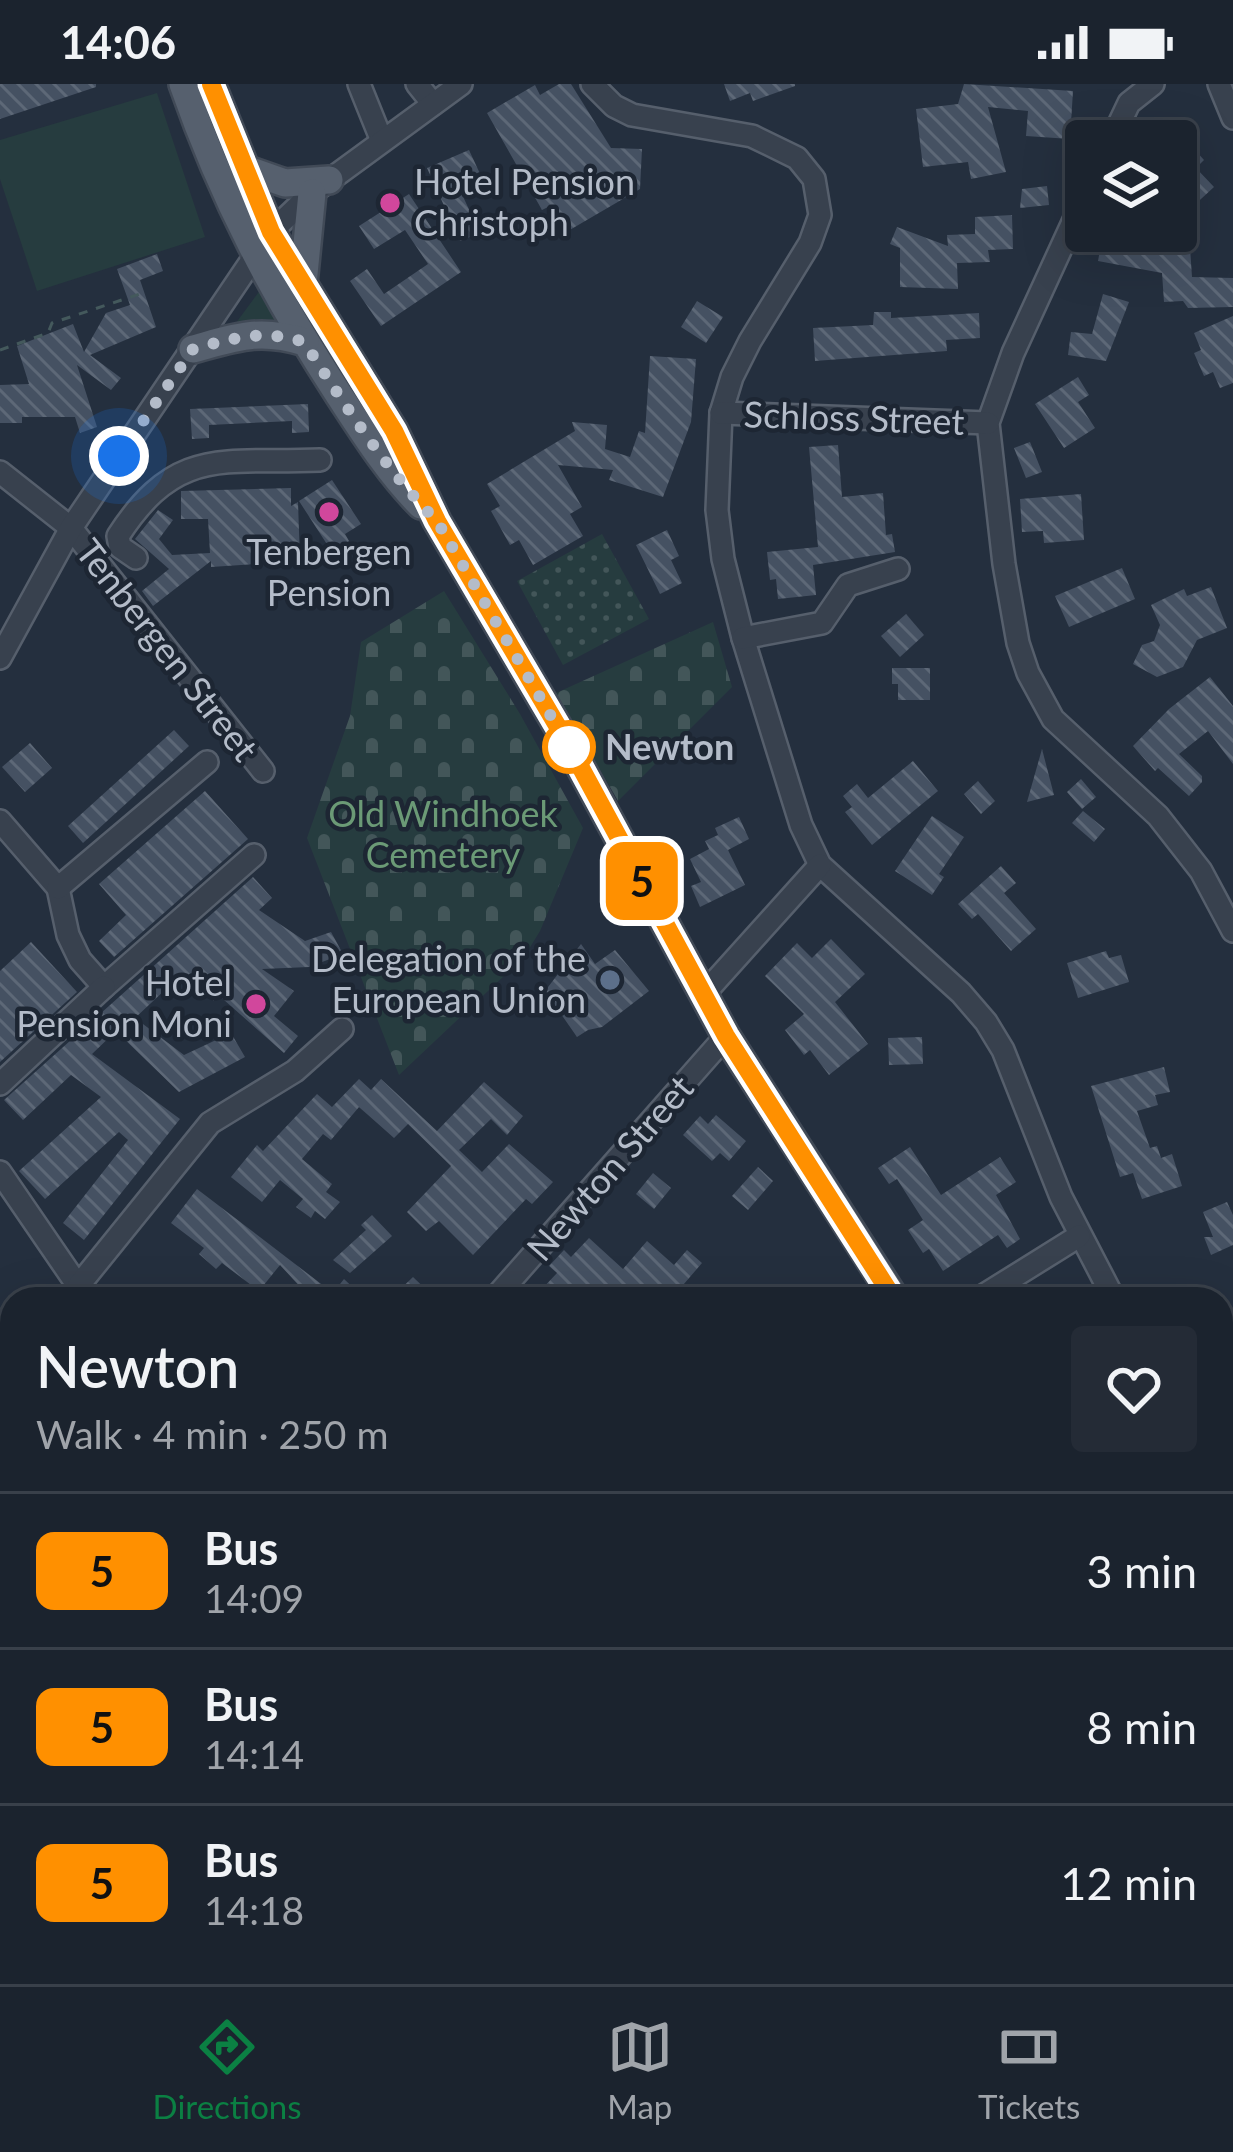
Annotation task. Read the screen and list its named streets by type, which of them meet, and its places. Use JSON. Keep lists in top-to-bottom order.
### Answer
{
  "streets": {
    "street": ["Schloss Street", "Tenbergen Street", "Newton Street"]
  },
  "parks": ["Old Windhoek Cemetery"],
  "places": [
    "Hotel Pension Christoph",
    "Tenbergen Pension",
    "Newton",
    "Delegation of the European Union",
    "Hotel Pension Moni"
  ],
  "lines": ["bus line 5"],
  "page": {
    "status": "14:06",
    "on_map": "5",
    "heading": ["Newton", "Walk · 4 min · 250 m"],
    "list": [
      {
        "mark": "5",
        "name": "Bus",
        "note": "14:09",
        "value": "3 min"
      },
      {
        "mark": "5",
        "name": "Bus",
        "note": "14:14",
        "value": "8 min"
      },
      {
        "mark": "5",
        "name": "Bus",
        "note": "14:18",
        "value": "12 min"
      }
    ],
    "tabs": ["Directions", "Map", "Tickets"]
  }
}
